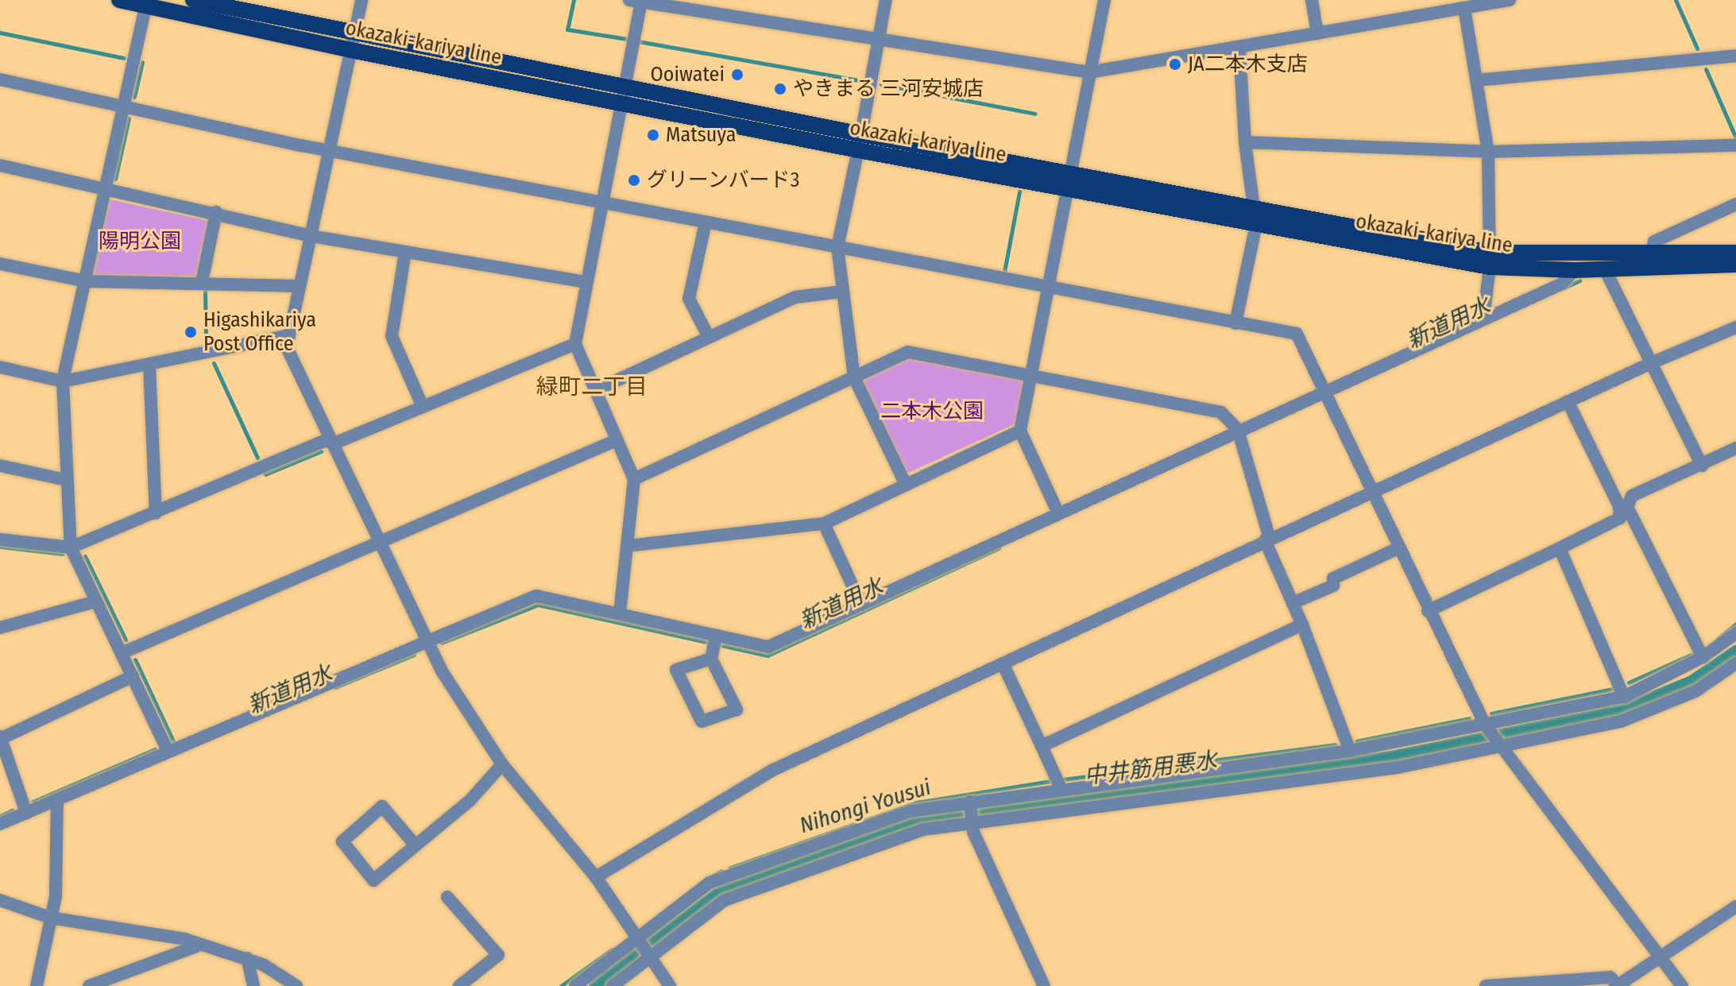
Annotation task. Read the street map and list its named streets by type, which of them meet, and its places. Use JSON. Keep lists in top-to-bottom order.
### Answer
{
  "streets": {
    "main road": ["okazaki-kariya line"]
  },
  "districts": ["緑町二丁目"],
  "water": ["新道用水", "中井筋用悪水", "Nihongi Yousui"],
  "parks": ["陽明公園", "二本木公園"],
  "places": [
    "JA二本木支店",
    "Ooiwatei",
    "やきまる 三河安城店",
    "Matsuya",
    "グリーンバード3",
    "Higashikariya Post Office"
  ]
}
